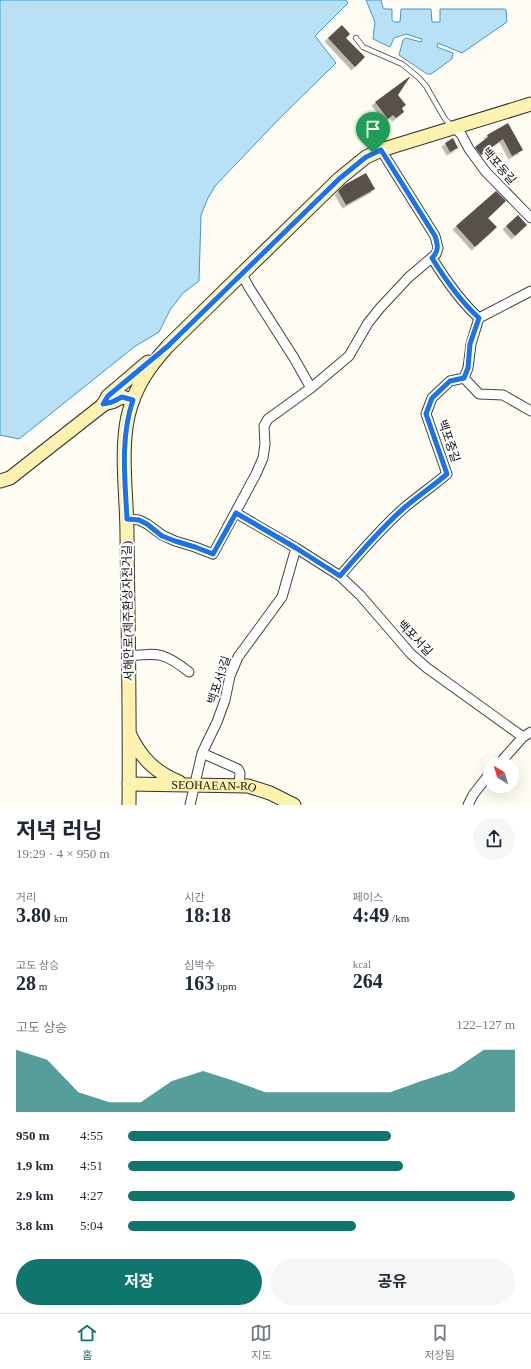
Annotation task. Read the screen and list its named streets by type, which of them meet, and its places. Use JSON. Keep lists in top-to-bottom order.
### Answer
{
  "streets": {
    "street": [
      "백포동길",
      "백포중길",
      "서해안로(제주환상자전거길)",
      "백포서길",
      "백포서3길",
      "SEOHAEAN-RO"
    ]
  },
  "crossings": [
    ["백포동길", "서해안로(제주환상자전거길)"],
    ["백포중길", "백포서길"],
    ["서해안로(제주환상자전거길)", "SEOHAEAN-RO"],
    ["백포서길", "백포서3길"],
    ["백포서3길", "SEOHAEAN-RO"]
  ],
  "north": "top left",
  "page": {
    "heading": ["저녁 러닝", "19:29 · 4 × 950 m"],
    "stats": [
      ["거리", "3.80 km"],
      ["시간", "18:18"],
      ["페이스", "4:49 /km"],
      ["고도 상승", "28 m"],
      ["심박수", "163 bpm"],
      ["kcal", "264"]
    ],
    "chart": ["고도 상승", "122–127 m"],
    "list": [
      {
        "name": "950 m",
        "note": "4:55"
      },
      {
        "name": "1.9 km",
        "note": "4:51"
      },
      {
        "name": "2.9 km",
        "note": "4:27"
      },
      {
        "name": "3.8 km",
        "note": "5:04"
      }
    ],
    "buttons": ["저장", "공유"],
    "tabs": ["홈", "지도", "저장됨"]
  }
}
